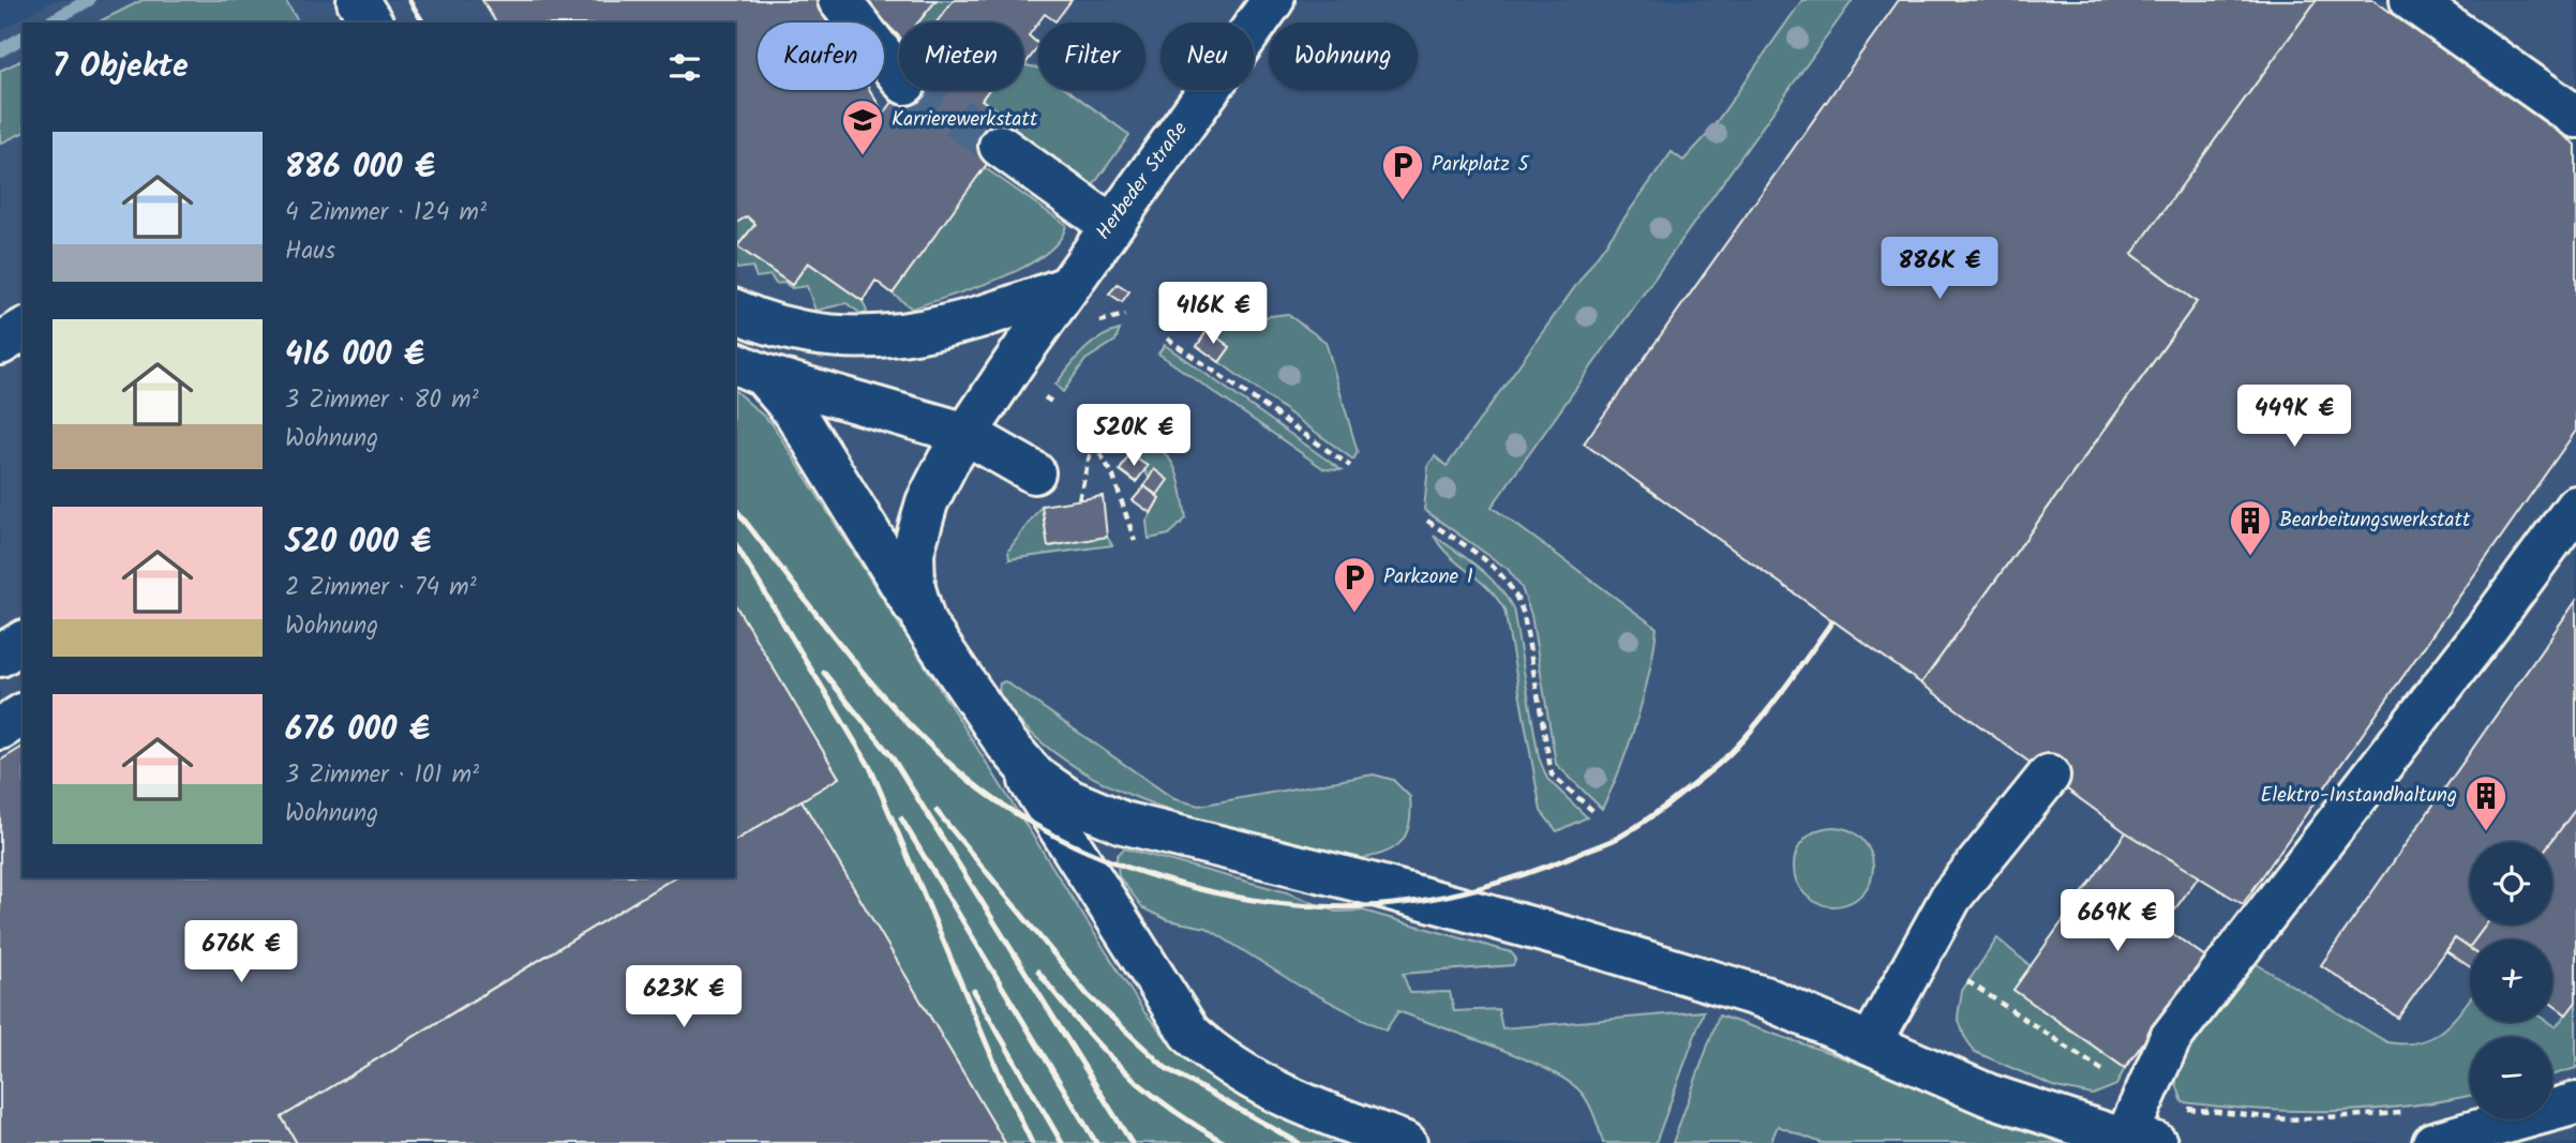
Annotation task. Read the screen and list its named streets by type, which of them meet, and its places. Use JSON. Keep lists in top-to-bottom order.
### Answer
{
  "streets": {
    "lane": ["Herbeder Straße"]
  },
  "places": {
    "school or university": ["Karrierewerkstatt"],
    "parking": ["Parkplatz 5", "Parkzone 1"],
    "building": ["Bearbeitungswerkstatt", "Elektro-Instandhaltung"]
  },
  "page": {
    "chip": [
      "Kaufen",
      "Mieten",
      "Filter",
      "Neu",
      "Wohnung"
    ],
    "heading": "7 Objekte",
    "list": [
      {
        "name": "886 000 €",
        "note": "4 Zimmer · 124 m² · Haus"
      },
      {
        "name": "416 000 €",
        "note": "3 Zimmer · 80 m² · Wohnung"
      },
      {
        "name": "520 000 €",
        "note": "2 Zimmer · 74 m² · Wohnung"
      },
      {
        "name": "676 000 €",
        "note": "3 Zimmer · 101 m² · Wohnung"
      }
    ],
    "price": [
      "886K €",
      "416K €",
      "449K €",
      "520K €",
      "669K €",
      "676K €",
      "623K €"
    ],
    "map_buttons": ["+", "−"]
  }
}
